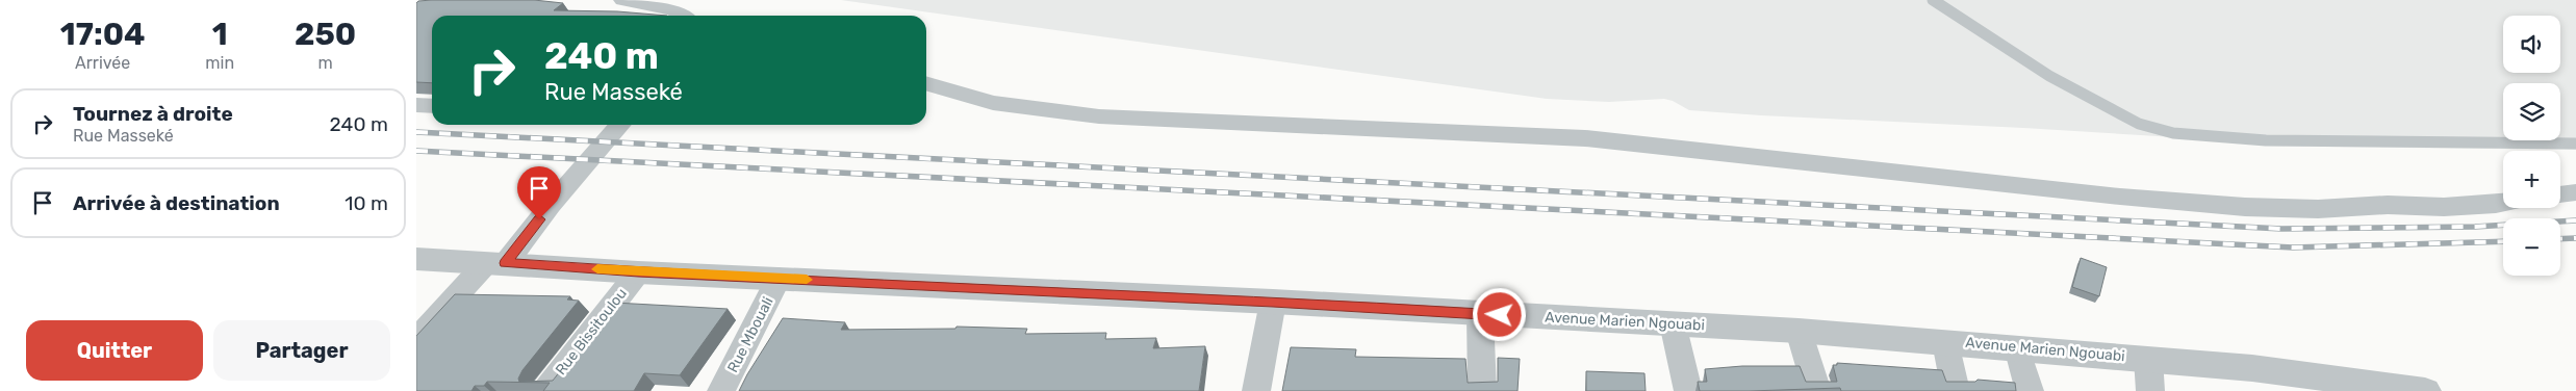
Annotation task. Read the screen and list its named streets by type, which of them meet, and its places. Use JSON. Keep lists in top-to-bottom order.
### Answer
{
  "streets": {
    "street": ["Avenue Marien Ngouabi", "Rue Bissitoulou", "Rue Mbouali"]
  },
  "crossings": [
    ["Avenue Marien Ngouabi", "Rue Bissitoulou"],
    ["Avenue Marien Ngouabi", "Rue Mbouali"]
  ],
  "page": {
    "eta": [
      "17:04",
      "Arrivée",
      "1",
      "min",
      "250",
      "m"
    ],
    "map_buttons": ["+", "−"],
    "turn": ["240 m", "Rue Masseké"],
    "list": [
      {
        "name": "Tournez à droite",
        "note": "Rue Masseké",
        "value": "240 m"
      },
      {
        "name": "Arrivée à destination",
        "value": "10 m"
      }
    ],
    "buttons": ["Quitter", "Partager"]
  }
}
